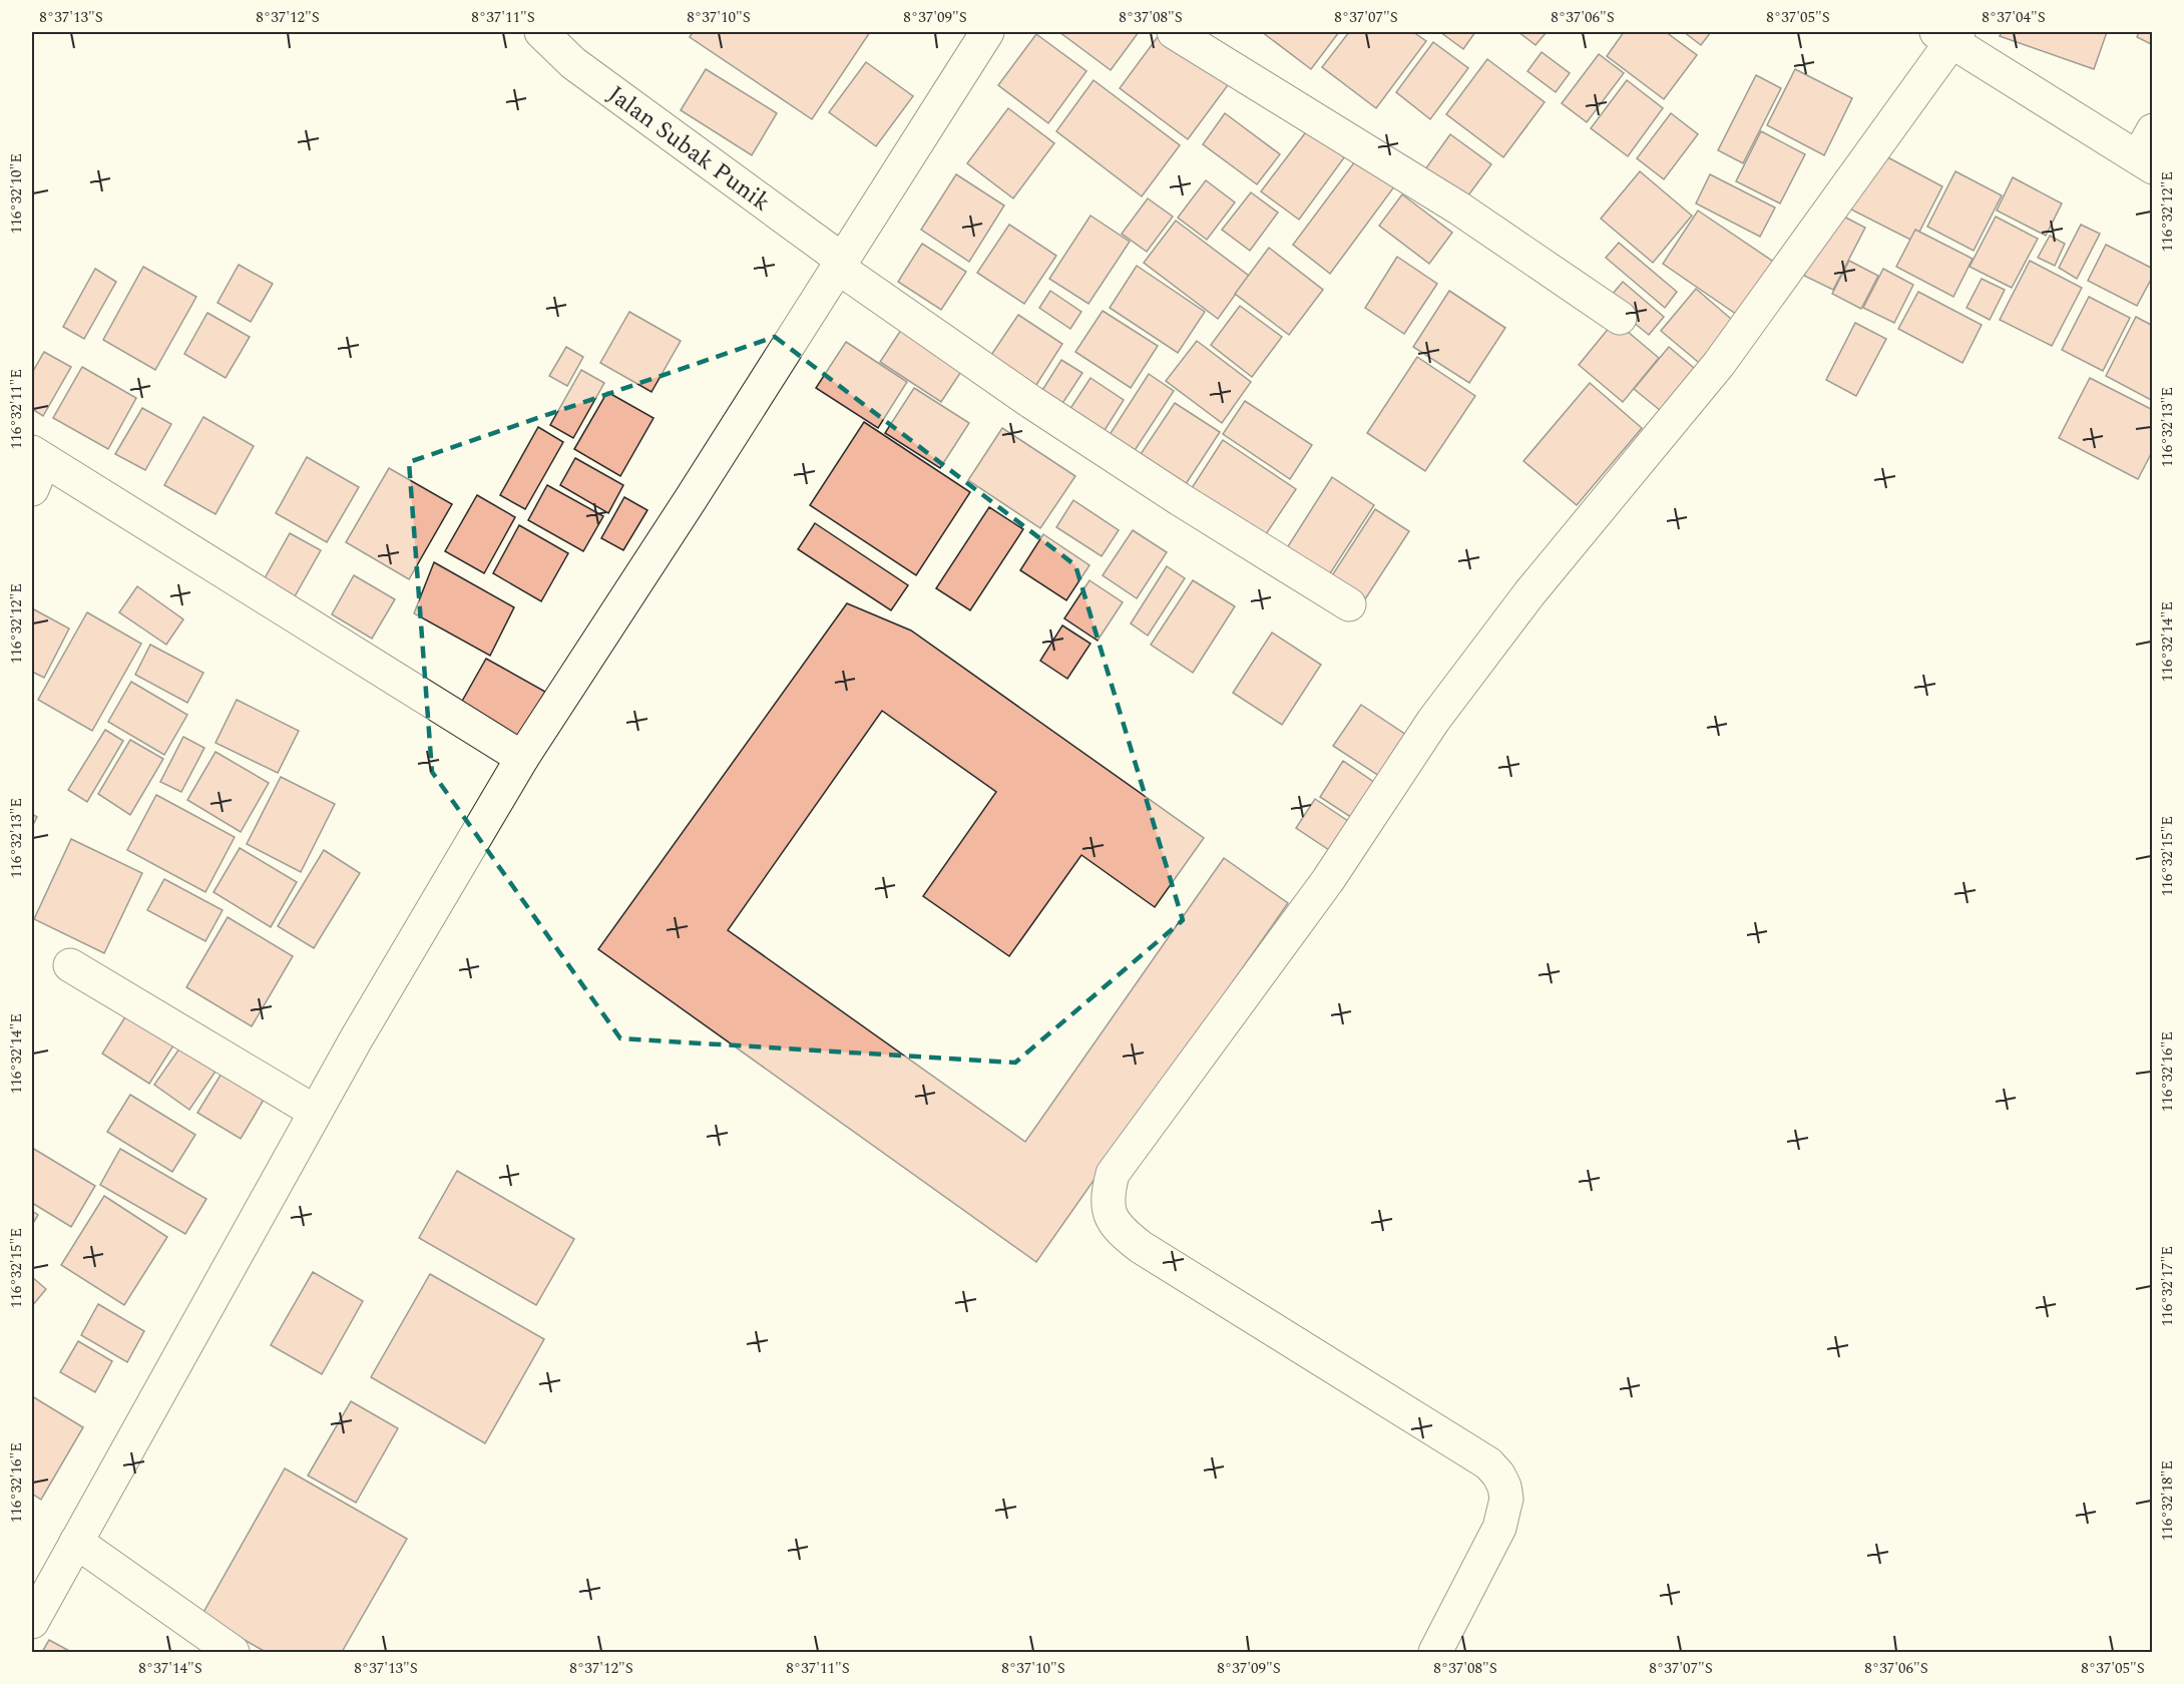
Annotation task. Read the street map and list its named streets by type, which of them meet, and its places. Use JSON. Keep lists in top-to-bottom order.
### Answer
{
  "streets": {
    "street": ["Jalan Subak Punik"]
  },
  "coordinates": [
    "8°37'13\"S",
    "8°37'12\"S",
    "8°37'11\"S",
    "8°37'10\"S",
    "8°37'09\"S",
    "8°37'08\"S",
    "8°37'07\"S",
    "8°37'06\"S",
    "8°37'05\"S",
    "8°37'04\"S",
    "116°32'10\"E",
    "116°32'12\"E",
    "116°32'11\"E",
    "116°32'13\"E",
    "116°32'14\"E",
    "116°32'15\"E",
    "116°32'16\"E",
    "116°32'17\"E",
    "116°32'18\"E",
    "8°37'14\"S"
  ]
}
